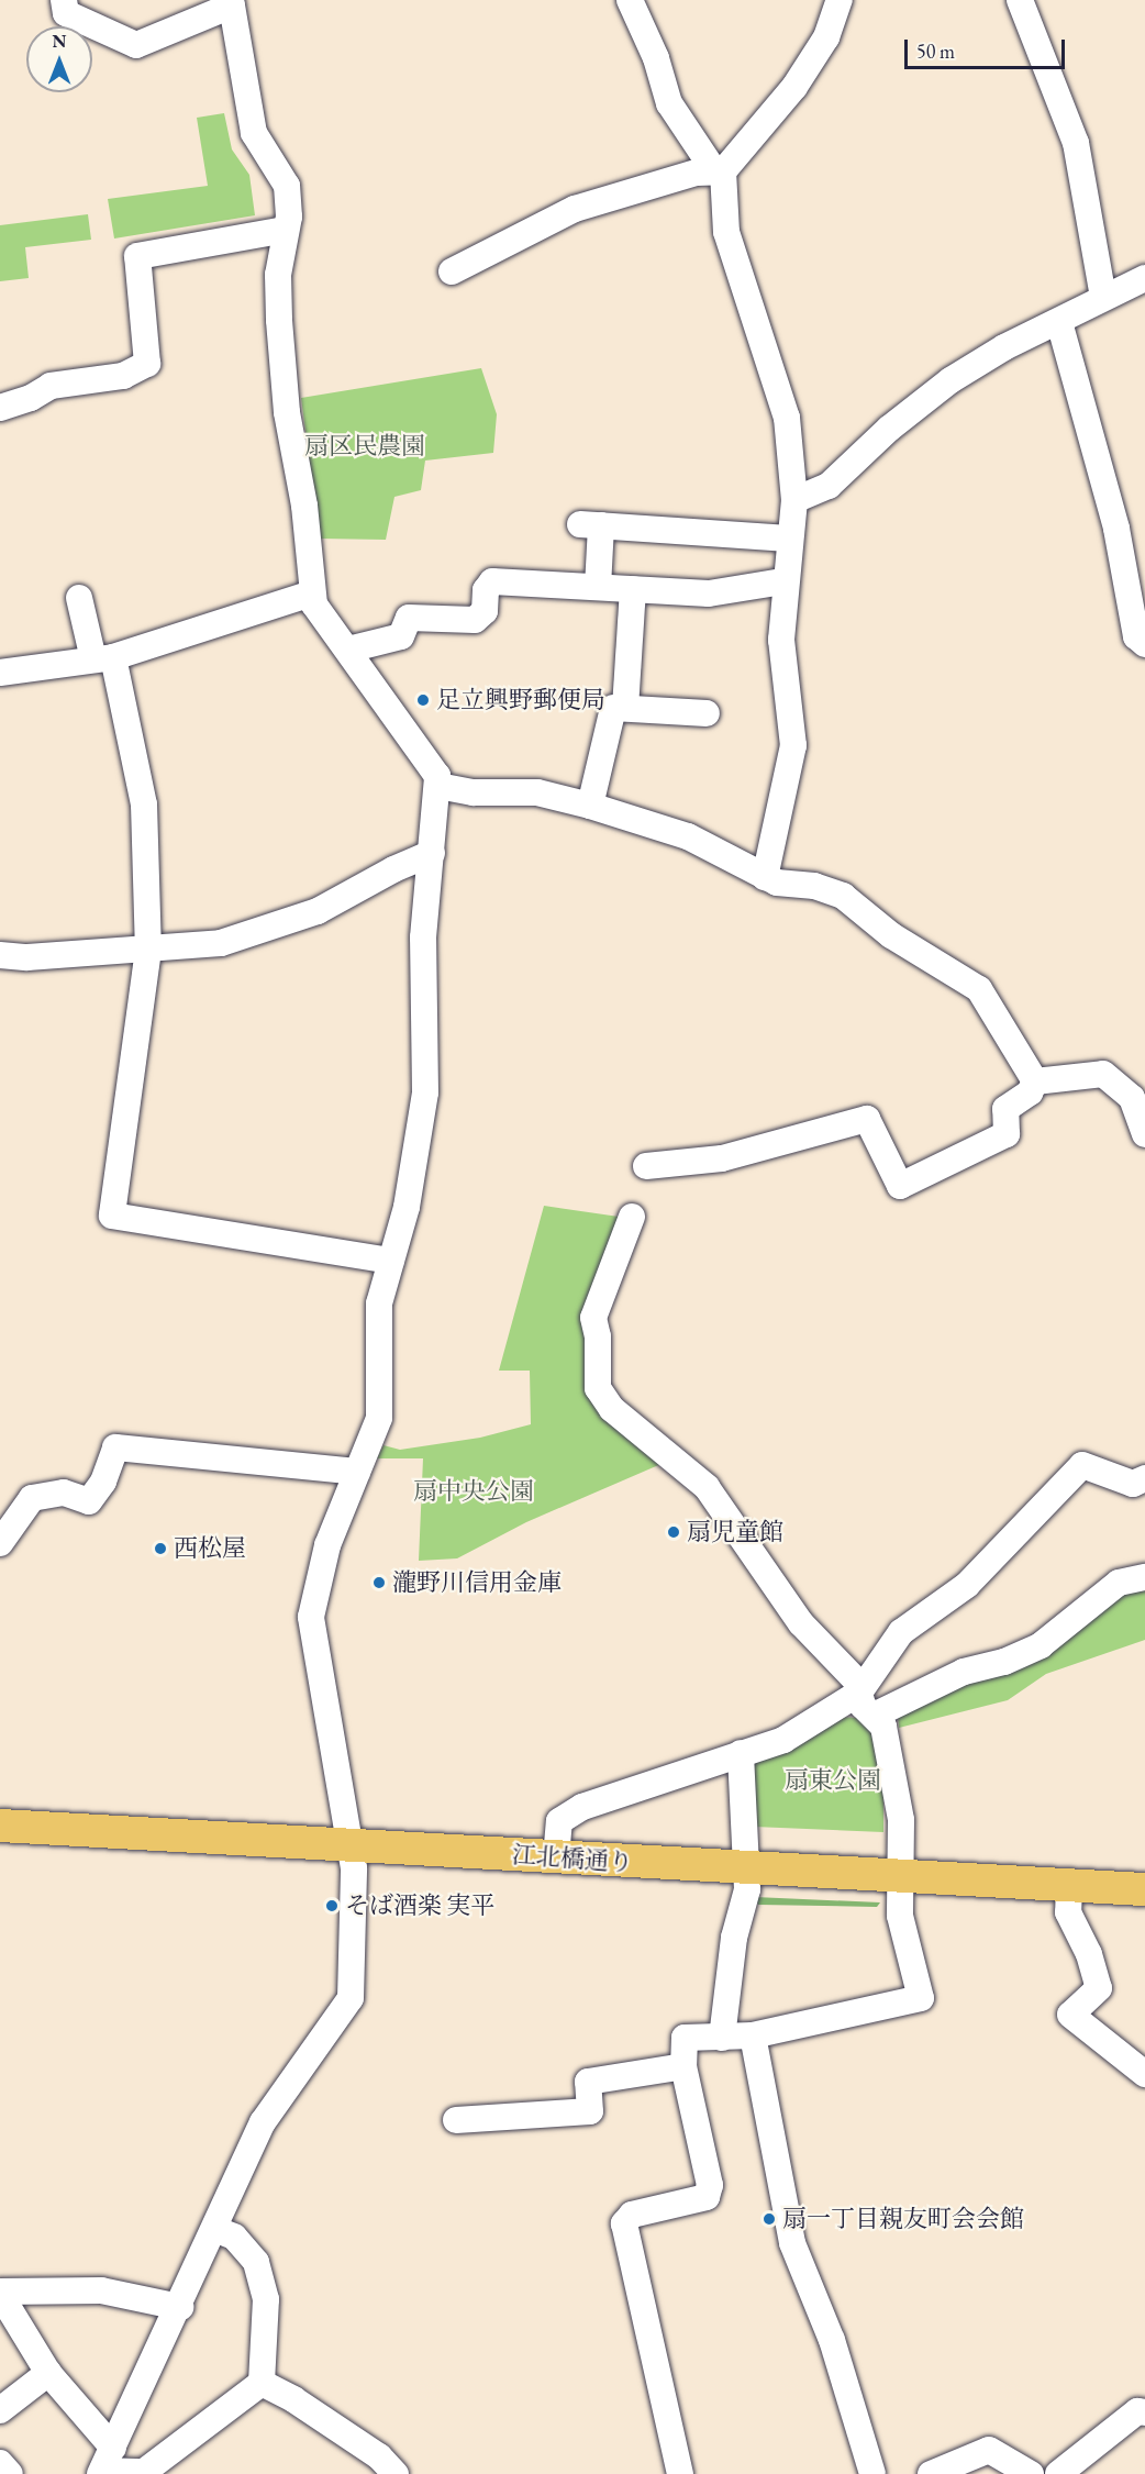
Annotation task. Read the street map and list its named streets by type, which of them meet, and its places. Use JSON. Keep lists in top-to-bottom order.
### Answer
{
  "streets": {
    "main road": ["江北橋通り"]
  },
  "parks": ["扇区民農園", "扇中央公園", "扇東公園"],
  "places": [
    "足立興野郵便局",
    "扇児童館",
    "西松屋",
    "瀧野川信用金庫",
    "そば酒楽 実平",
    "扇一丁目親友町会会館"
  ],
  "scale_bar": "50 m",
  "north": "top"
}
